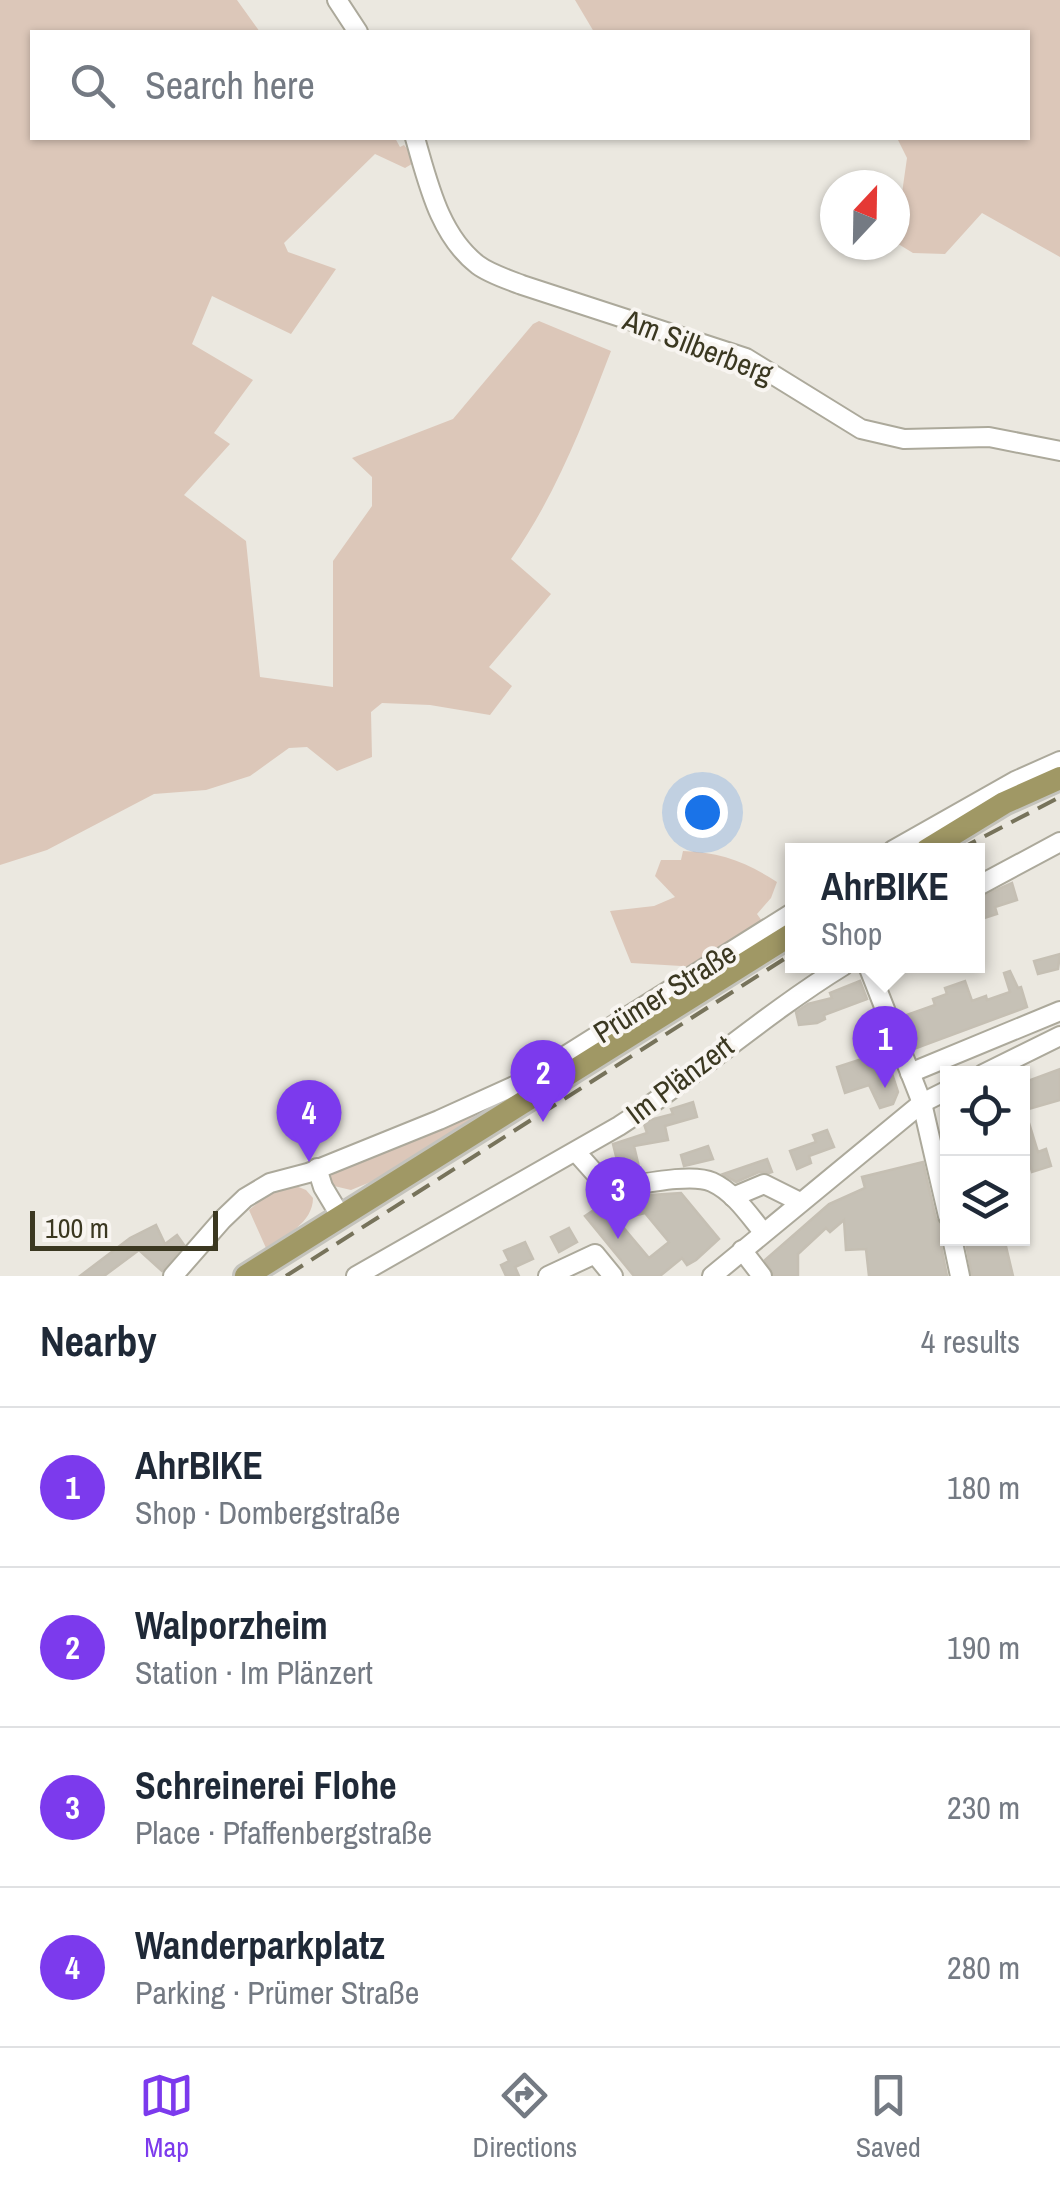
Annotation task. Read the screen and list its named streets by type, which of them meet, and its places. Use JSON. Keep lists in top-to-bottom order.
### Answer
{
  "streets": {
    "street": ["Am Silberberg", "Prümer Straße", "Im Plänzert"]
  },
  "scale_bar": "100 m",
  "north": "top",
  "page": {
    "search": "Search here",
    "popup": ["AhrBIKE", "Shop"],
    "pins": [
      "1",
      "2",
      "4",
      "3"
    ],
    "scale": "100 m",
    "heading": ["Nearby", "4 results"],
    "list": [
      {
        "mark": "1",
        "name": "AhrBIKE",
        "note": "Shop · Dombergstraße",
        "value": "180 m"
      },
      {
        "mark": "2",
        "name": "Walporzheim",
        "note": "Station · Im Plänzert",
        "value": "190 m"
      },
      {
        "mark": "3",
        "name": "Schreinerei Flohe",
        "note": "Place · Pfaffenbergstraße",
        "value": "230 m"
      },
      {
        "mark": "4",
        "name": "Wanderparkplatz",
        "note": "Parking · Prümer Straße",
        "value": "280 m"
      }
    ],
    "nav": ["Map", "Directions", "Saved"]
  }
}
